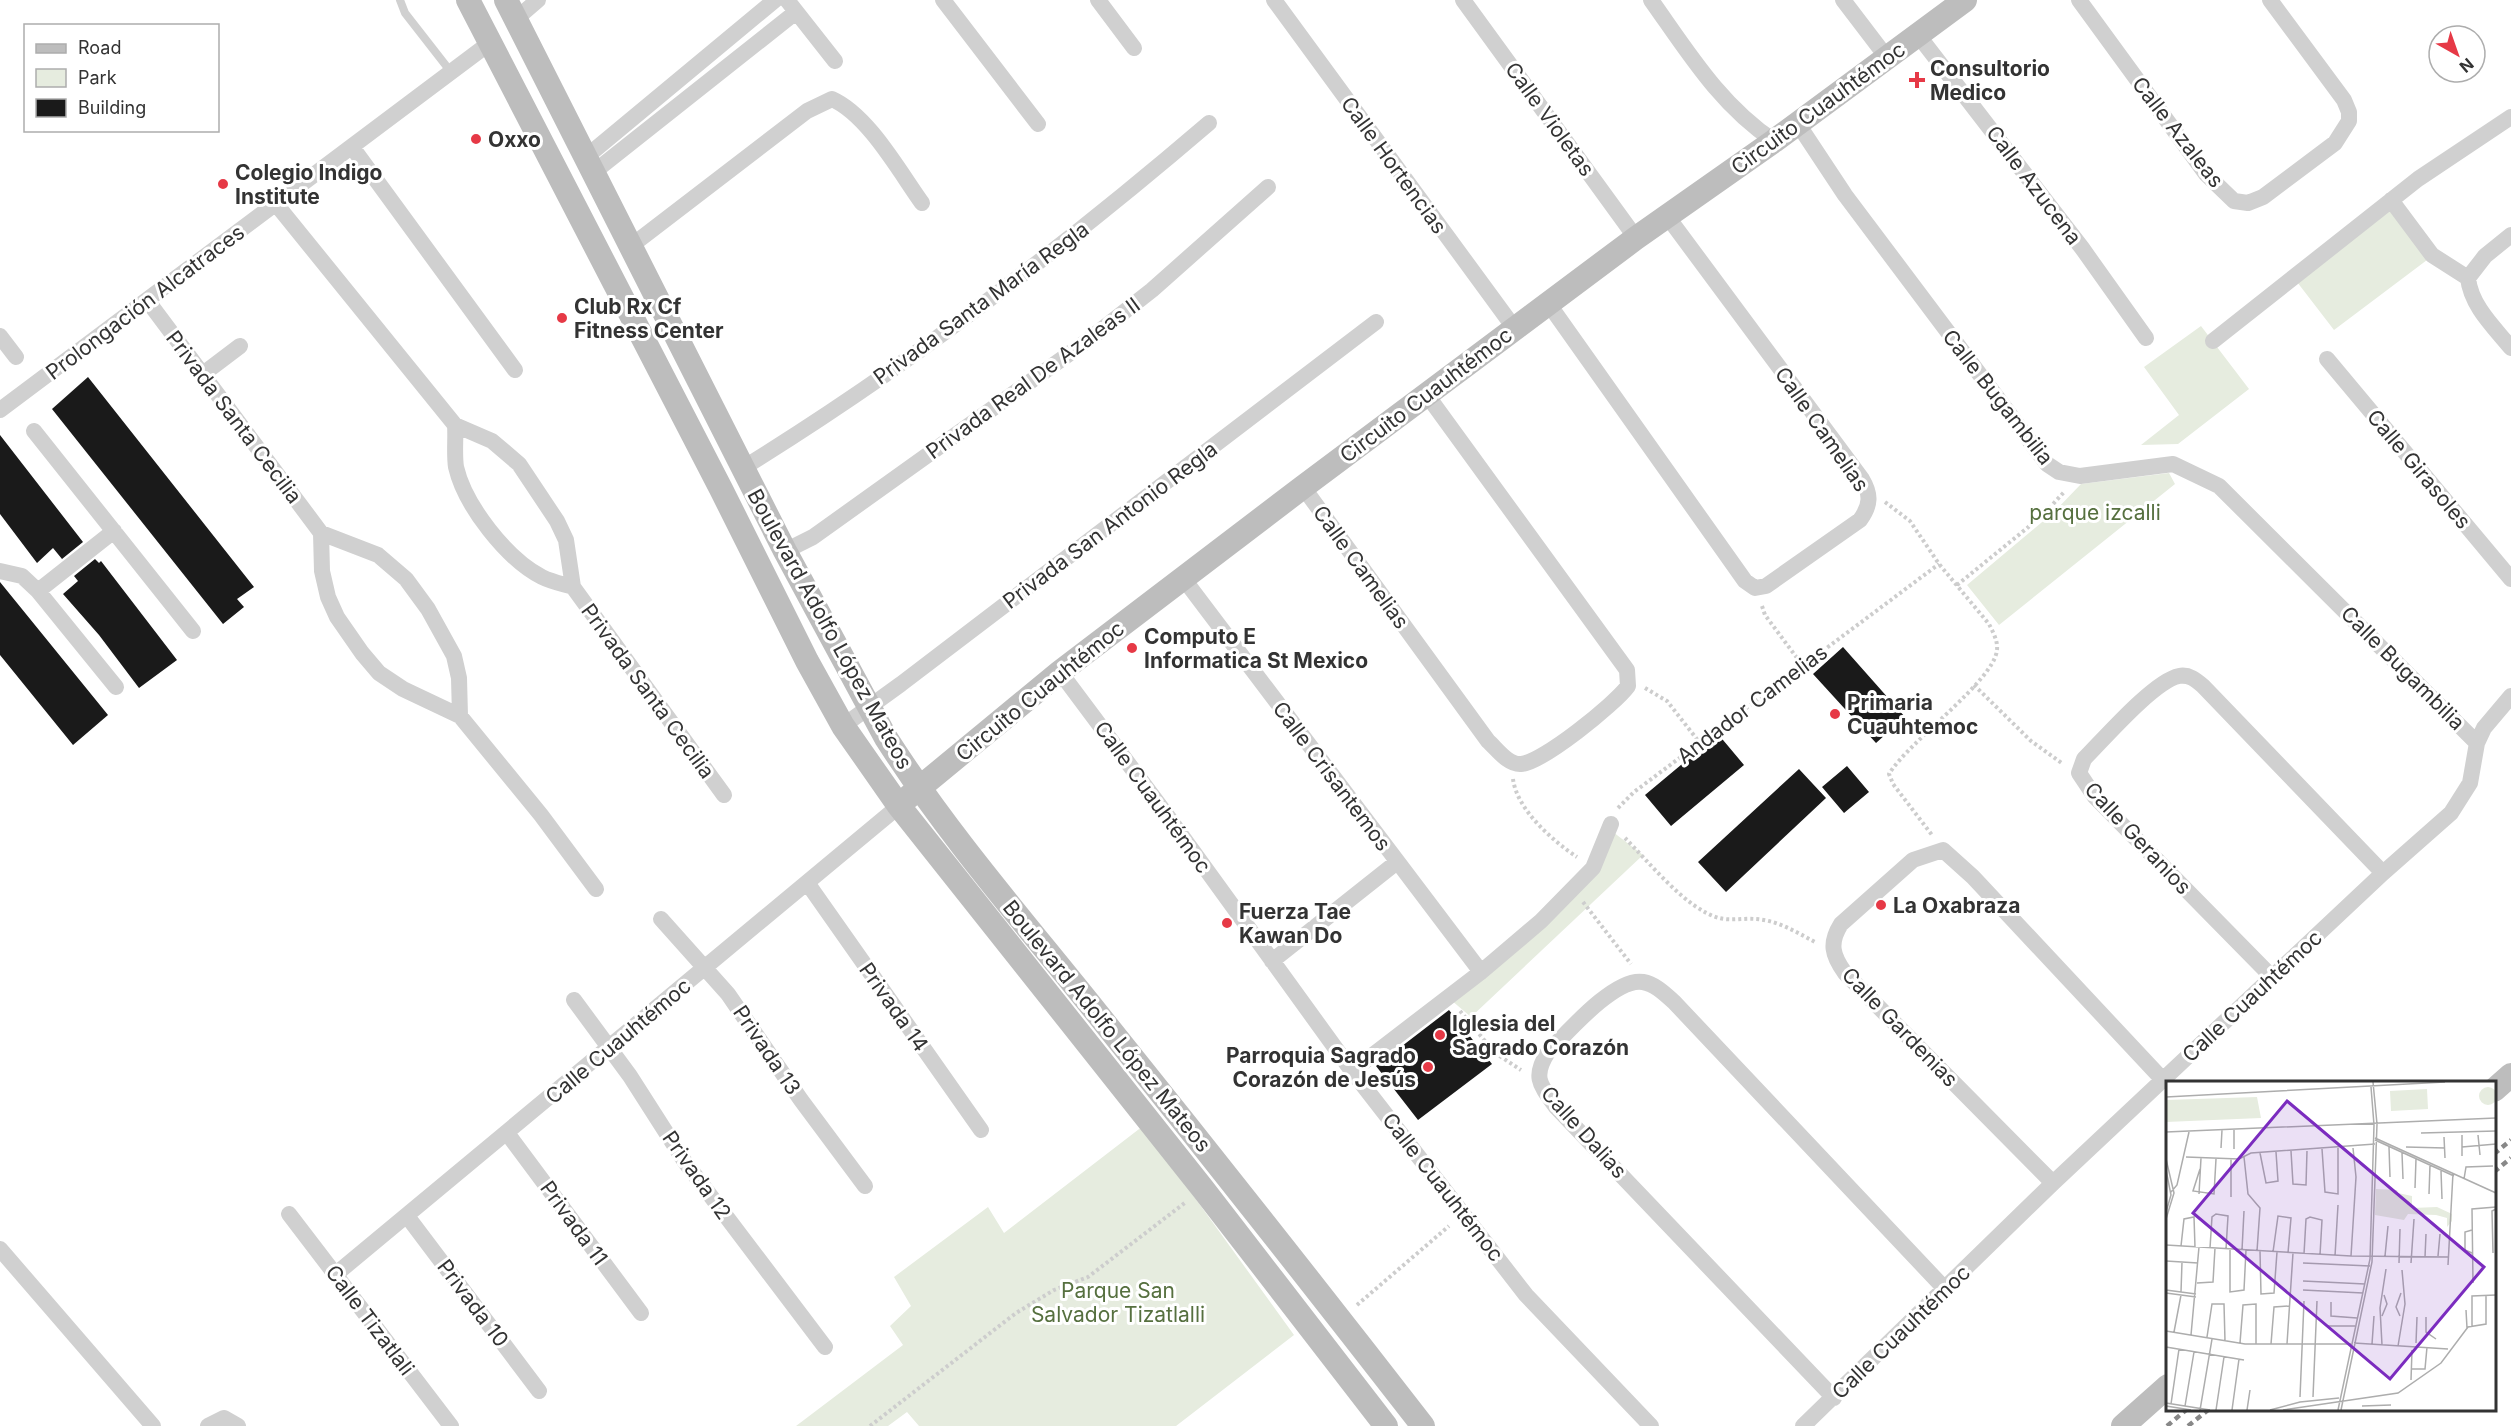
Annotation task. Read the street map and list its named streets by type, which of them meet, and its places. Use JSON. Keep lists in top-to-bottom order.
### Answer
{
  "streets": {
    "street": [
      "Circuito Cuauhtémoc",
      "Calle Violetas",
      "Calle Azaleas",
      "Calle Hortencias",
      "Calle Azucena",
      "Prolongación Alcatraces",
      "Privada Santa María Regla",
      "Privada Real De Azaleas II",
      "Calle Bugambilia",
      "Privada Santa Cecilia",
      "Calle Camelias",
      "Calle Girasoles",
      "Privada San Antonio Regla",
      "Boulevard Adolfo López Mateos",
      "Calle Crisantemos",
      "Calle Cuauhtémoc",
      "Calle Geranios",
      "Privada 14",
      "Calle Gardenias",
      "Privada 13",
      "Calle Dalias",
      "Privada 12",
      "Privada 11",
      "Privada 10",
      "Calle Tizatlali"
    ],
    "path": ["Andador Camelias"]
  },
  "crossings": [
    ["Circuito Cuauhtémoc", "Calle Violetas"],
    ["Circuito Cuauhtémoc", "Calle Hortencias"],
    ["Circuito Cuauhtémoc", "Calle Azucena"],
    ["Circuito Cuauhtémoc", "Calle Bugambilia"],
    ["Circuito Cuauhtémoc", "Calle Camelias"],
    ["Circuito Cuauhtémoc", "Boulevard Adolfo López Mateos"],
    ["Circuito Cuauhtémoc", "Calle Crisantemos"],
    ["Circuito Cuauhtémoc", "Calle Cuauhtémoc"],
    ["Prolongación Alcatraces", "Privada Santa Cecilia"],
    ["Prolongación Alcatraces", "Boulevard Adolfo López Mateos"],
    ["Privada Santa María Regla", "Boulevard Adolfo López Mateos"],
    ["Privada Real De Azaleas II", "Boulevard Adolfo López Mateos"],
    ["Calle Bugambilia", "Calle Cuauhtémoc"],
    ["Privada San Antonio Regla", "Boulevard Adolfo López Mateos"],
    ["Boulevard Adolfo López Mateos", "Calle Cuauhtémoc"],
    ["Calle Cuauhtémoc", "Calle Geranios"],
    ["Calle Cuauhtémoc", "Privada 14"],
    ["Calle Cuauhtémoc", "Calle Gardenias"],
    ["Calle Cuauhtémoc", "Privada 13"],
    ["Calle Cuauhtémoc", "Calle Dalias"],
    ["Calle Cuauhtémoc", "Privada 12"],
    ["Calle Cuauhtémoc", "Privada 11"],
    ["Calle Cuauhtémoc", "Privada 10"],
    ["Calle Cuauhtémoc", "Calle Tizatlali"]
  ],
  "parks": ["parque izcalli", "Parque San Salvador Tizatlalli"],
  "places": {
    "health": ["Consultorio Medico"],
    "other": [
      "Oxxo",
      "Colegio Indigo Institute",
      "Club Rx Cf Fitness Center",
      "Computo E Informatica St Mexico",
      "Primaria Cuauhtemoc",
      "La Oxabraza",
      "Fuerza Tae Kawan Do",
      "Iglesia del Sagrado Corazón",
      "Parroquia Sagrado Corazón de Jesús"
    ]
  },
  "legend": ["Road", "Park", "Building"],
  "north": "bottom right"
}
